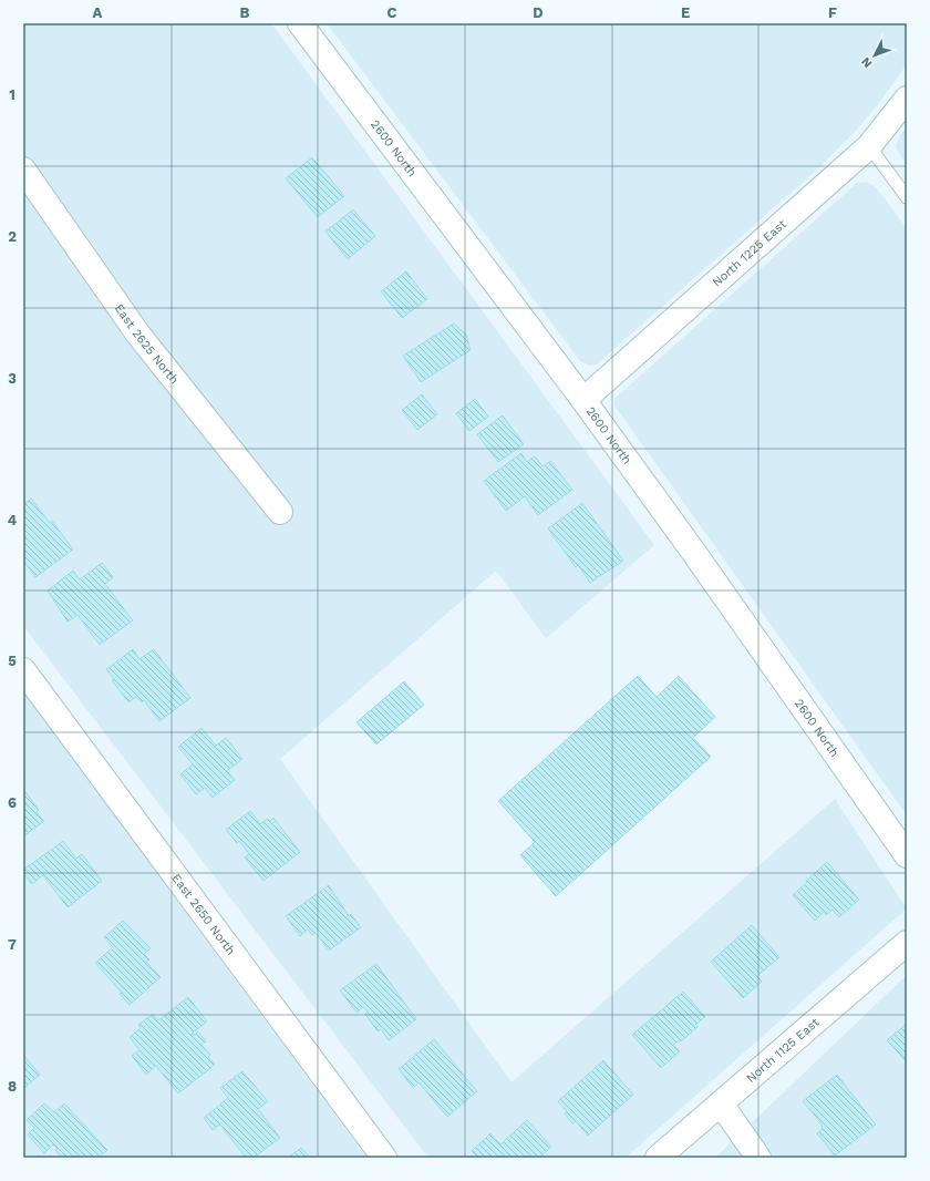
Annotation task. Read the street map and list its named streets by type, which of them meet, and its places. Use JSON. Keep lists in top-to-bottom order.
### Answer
{
  "streets": {
    "street": [
      "2600 North",
      "North 1225 East",
      "East 2625 North",
      "East 2650 North",
      "North 1125 East"
    ]
  },
  "crossings": [
    ["2600 North", "North 1225 East"]
  ],
  "north": "bottom left",
  "grid": {
    "columns": [
      "A",
      "B",
      "C",
      "D",
      "E",
      "F"
    ],
    "rows": [
      "1",
      "2",
      "3",
      "4",
      "5",
      "6",
      "7",
      "8"
    ]
  }
}
